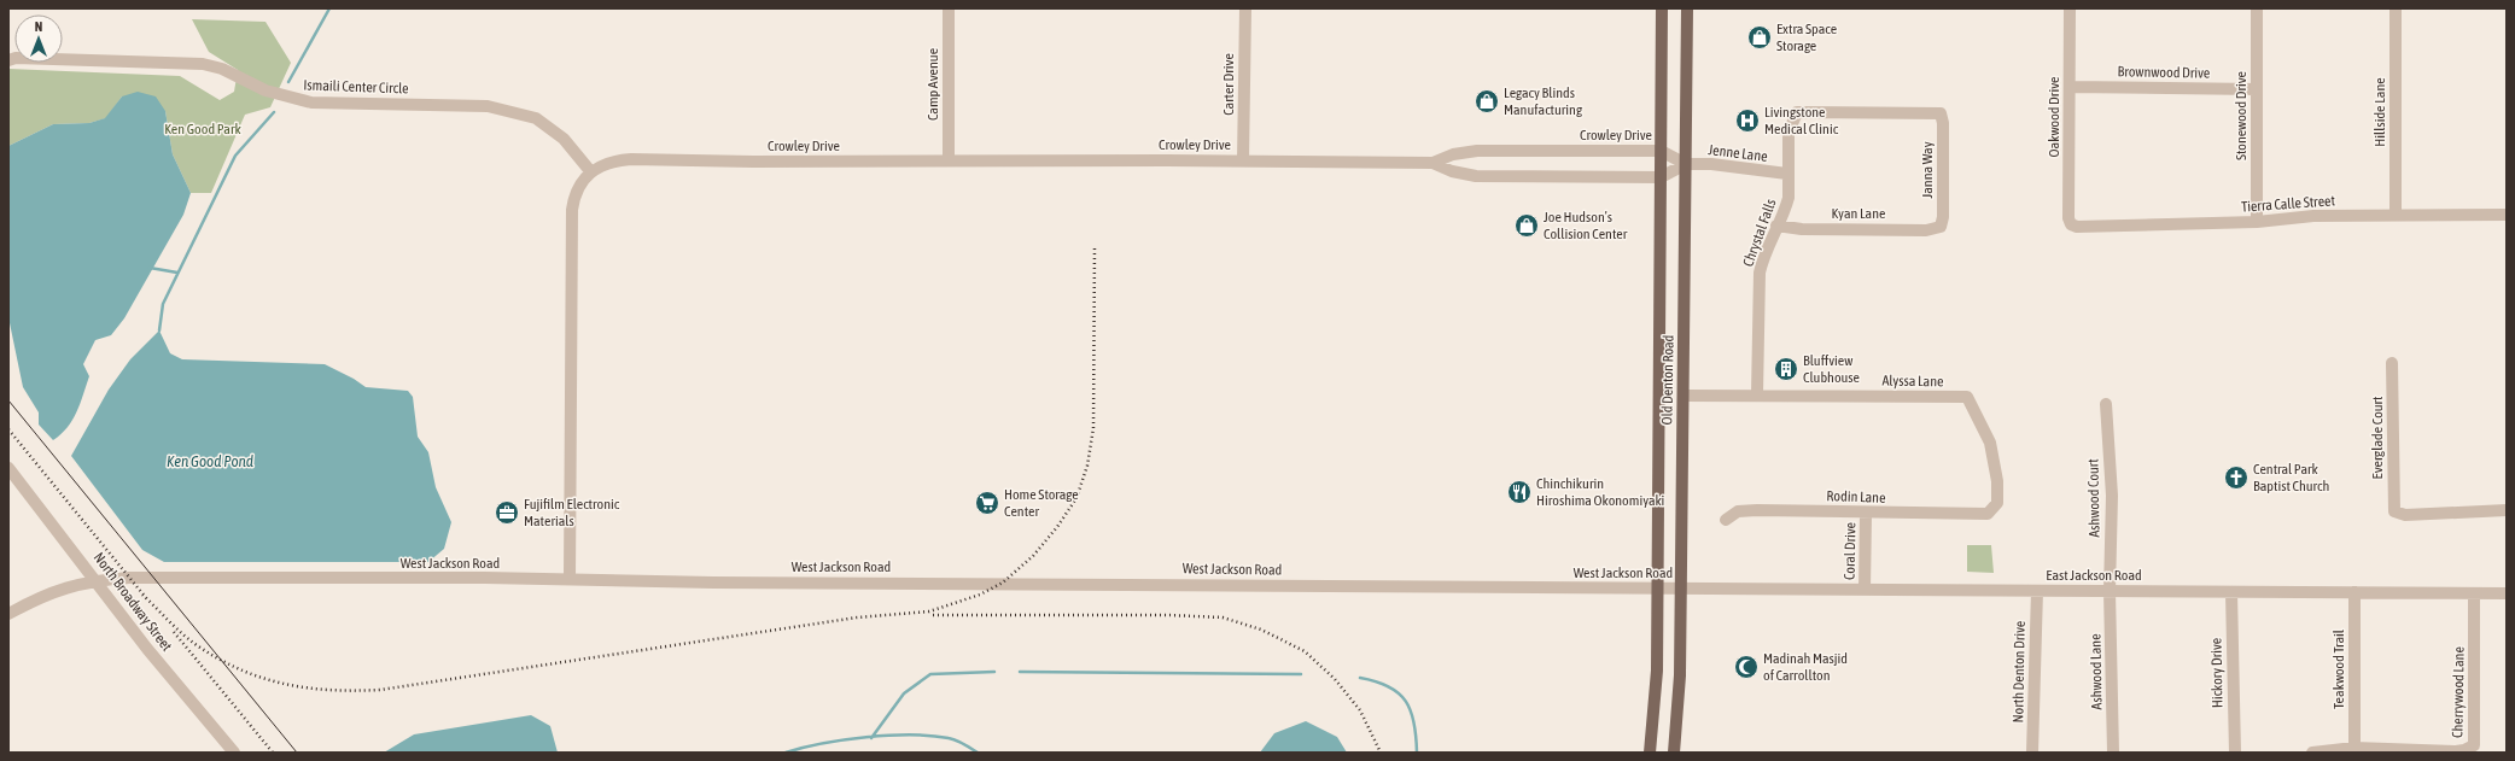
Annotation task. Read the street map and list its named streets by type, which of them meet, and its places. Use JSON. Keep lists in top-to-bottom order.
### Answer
{
  "streets": {
    "main road": ["Old Denton Road"],
    "street": [
      "Brownwood Drive",
      "Camp Avenue",
      "Carter Drive",
      "Ismaili Center Circle",
      "Hillside Lane",
      "Stonewood Drive",
      "Oakwood Drive",
      "Crowley Drive",
      "Jenne Lane",
      "Janna Way",
      "Tierra Calle Street",
      "Kyan Lane",
      "Chrystal Falls",
      "Alyssa Lane",
      "Everglade Court",
      "Rodin Lane",
      "Ashwood Court",
      "Coral Drive",
      "West Jackson Road",
      "East Jackson Road",
      "North Broadway Street",
      "Teakwood Trail",
      "North Denton Drive",
      "Ashwood Lane",
      "Hickory Drive",
      "Cherrywood Lane"
    ]
  },
  "crossings": [
    ["Brownwood Drive", "Stonewood Drive"],
    ["Brownwood Drive", "Oakwood Drive"],
    ["Camp Avenue", "Crowley Drive"],
    ["Carter Drive", "Crowley Drive"],
    ["Ismaili Center Circle", "Crowley Drive"],
    ["Hillside Lane", "Tierra Calle Street"],
    ["Stonewood Drive", "Tierra Calle Street"],
    ["Oakwood Drive", "Tierra Calle Street"],
    ["Crowley Drive", "Jenne Lane"],
    ["Crowley Drive", "Old Denton Road"],
    ["Crowley Drive", "West Jackson Road"],
    ["Jenne Lane", "Chrystal Falls"],
    ["Jenne Lane", "Old Denton Road"],
    ["Janna Way", "Kyan Lane"],
    ["Janna Way", "Chrystal Falls"],
    ["Kyan Lane", "Chrystal Falls"],
    ["Chrystal Falls", "Alyssa Lane"],
    ["Old Denton Road", "Alyssa Lane"],
    ["Old Denton Road", "West Jackson Road"],
    ["Old Denton Road", "East Jackson Road"],
    ["Alyssa Lane", "Rodin Lane"],
    ["Rodin Lane", "Coral Drive"],
    ["Ashwood Court", "East Jackson Road"],
    ["Ashwood Court", "Ashwood Lane"],
    ["Coral Drive", "East Jackson Road"],
    ["West Jackson Road", "East Jackson Road"],
    ["West Jackson Road", "North Broadway Street"],
    ["East Jackson Road", "Teakwood Trail"],
    ["East Jackson Road", "North Denton Drive"],
    ["East Jackson Road", "Ashwood Lane"],
    ["East Jackson Road", "Hickory Drive"],
    ["East Jackson Road", "Cherrywood Lane"],
    ["Teakwood Trail", "Cherrywood Lane"]
  ],
  "water": ["Ken Good Pond"],
  "parks": ["Ken Good Park"],
  "places": {
    "shop": ["Extra Space Storage", "Legacy Blinds Manufacturing", "Joe Hudson’s Collision Center"],
    "hospital": ["Livingstone Medical Clinic"],
    "building": ["Bluffview Clubhouse"],
    "church": ["Central Park Baptist Church"],
    "restaurant": ["Chinchikurin Hiroshima Okonomiyaki"],
    "supermarket": ["Home Storage Center"],
    "office": ["Fujifilm Electronic Materials"],
    "mosque": ["Madinah Masjid of Carrollton"]
  },
  "north": "top"
}
